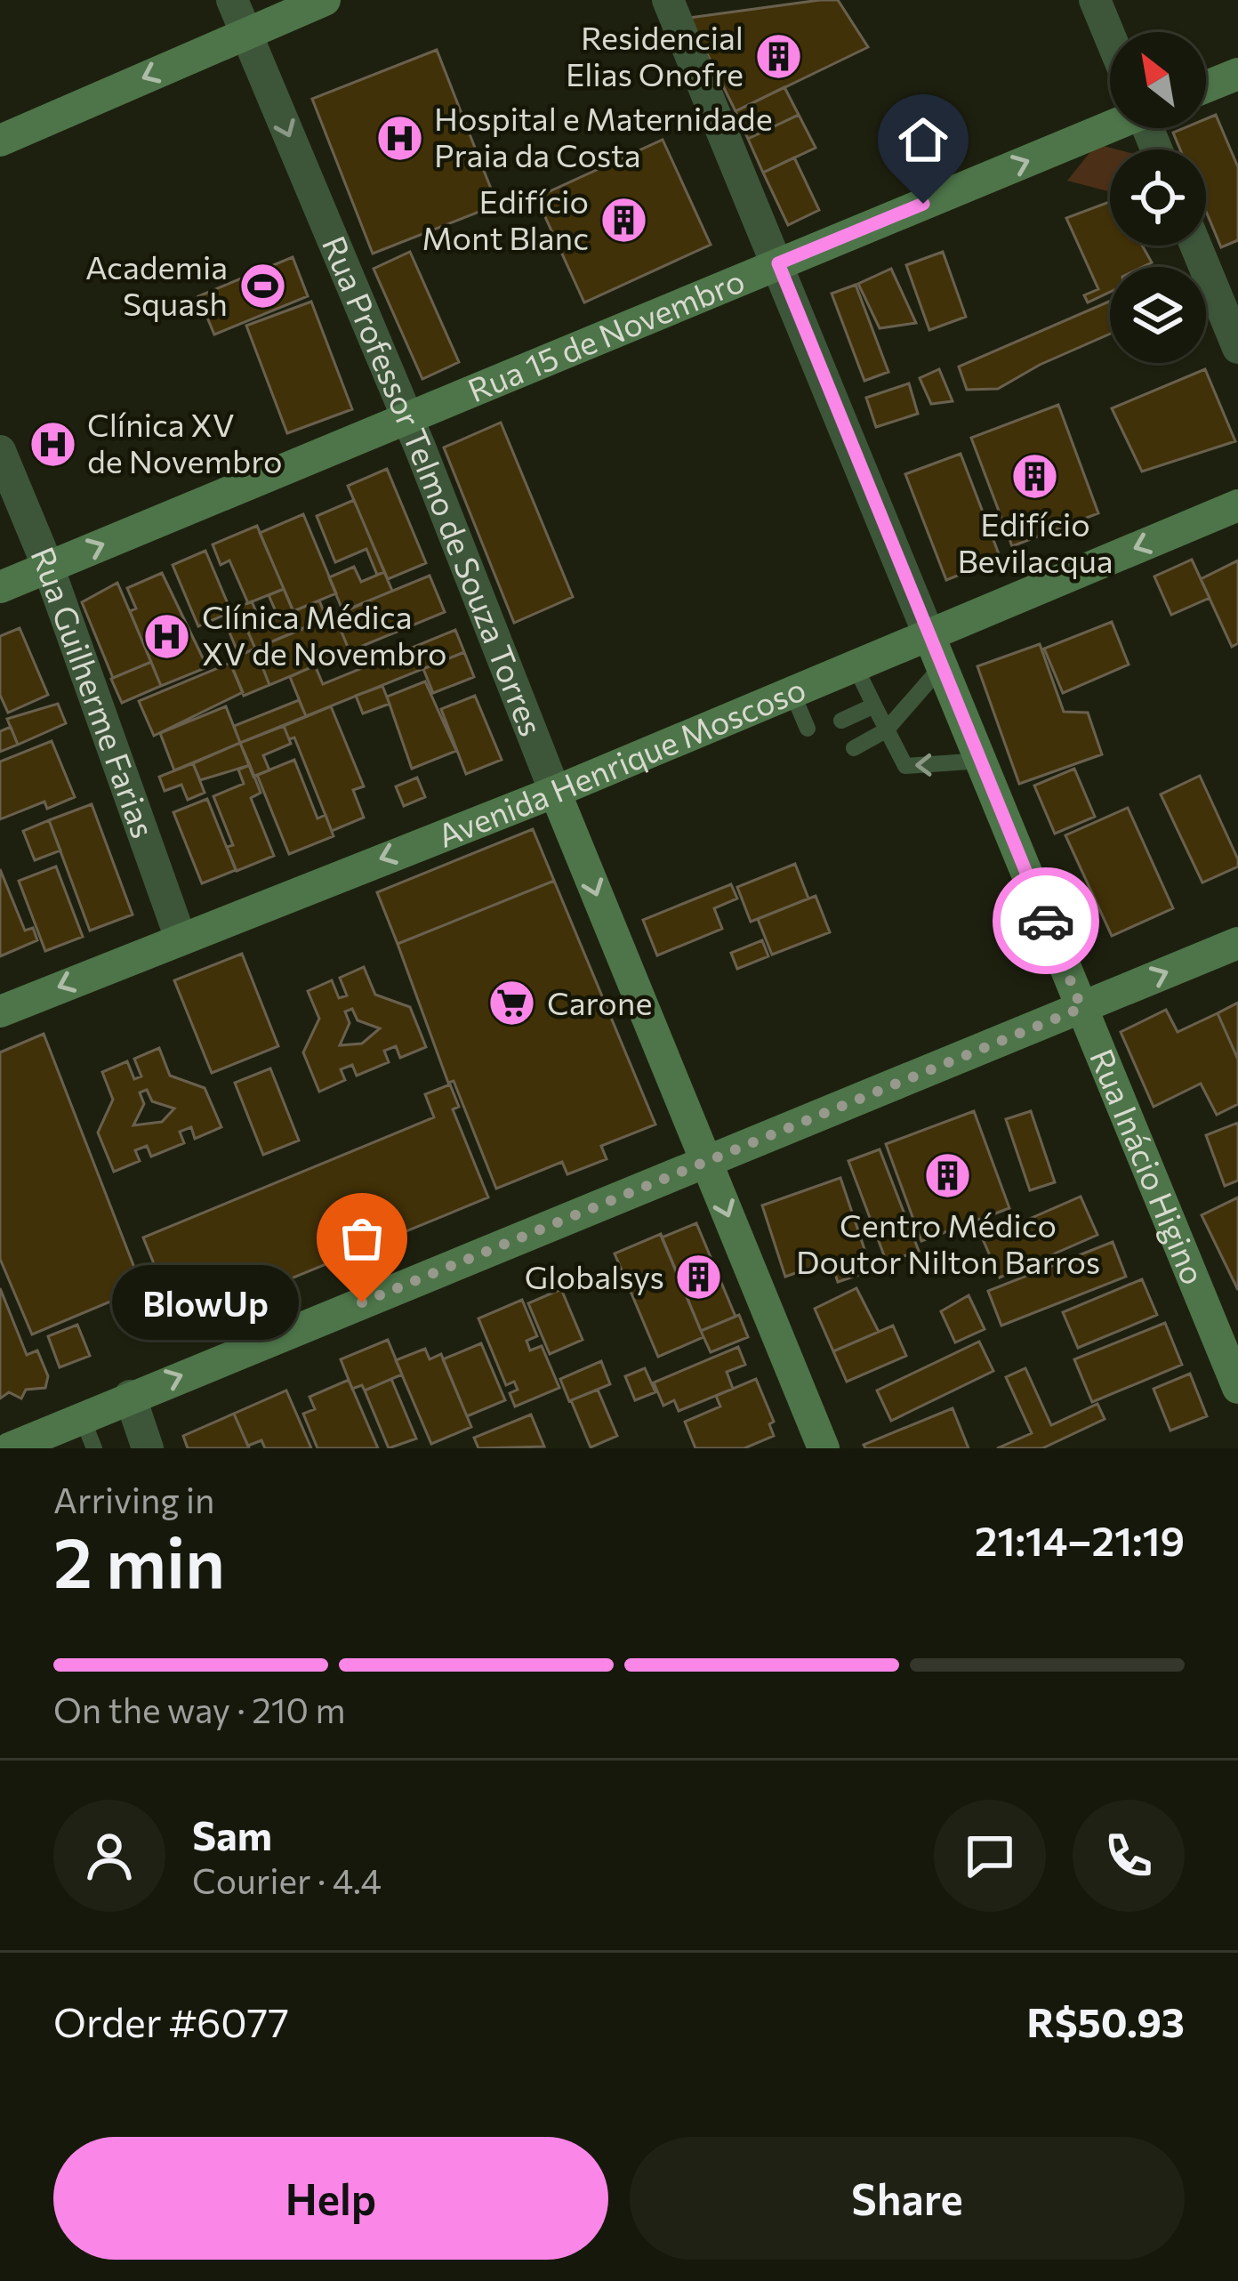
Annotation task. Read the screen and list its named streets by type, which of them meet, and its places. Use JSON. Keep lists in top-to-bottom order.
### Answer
{
  "streets": {
    "main road": [
      "Rua 15 de Novembro",
      "Rua Professor Telmo de Souza Torres",
      "Avenida Henrique Moscoso",
      "Rua Inácio Higino"
    ],
    "street": ["Rua Guilherme Farias"]
  },
  "crossings": [
    ["Rua 15 de Novembro", "Rua Professor Telmo de Souza Torres"],
    ["Rua 15 de Novembro", "Rua Guilherme Farias"],
    ["Rua 15 de Novembro", "Rua Inácio Higino"],
    ["Rua Professor Telmo de Souza Torres", "Avenida Henrique Moscoso"],
    ["Rua Guilherme Farias", "Avenida Henrique Moscoso"],
    ["Avenida Henrique Moscoso", "Rua Inácio Higino"]
  ],
  "one_way": ["Rua 15 de Novembro", "Rua Professor Telmo de Souza Torres", "Avenida Henrique Moscoso"],
  "places": {
    "building": [
      "Residencial Elias Onofre",
      "Edifício Mont Blanc",
      "Edifício Bevilacqua",
      "Centro Médico Doutor Nilton Barros",
      "Globalsys"
    ],
    "hospital": ["Hospital e Maternidade Praia da Costa", "Clínica XV de Novembro", "Clínica Médica XV de Novembro"],
    "sports": ["Academia Squash"],
    "supermarket": ["Carone"],
    "other": ["BlowUp"]
  },
  "north": "top left",
  "page": {
    "bubble": "BlowUp",
    "heading": ["2 min", "Arriving in", "21:14–21:19"],
    "panel": [
      "Sam",
      "Courier · 4.4",
      "Order #6077",
      "R$50.93"
    ],
    "bar": "On the way · 210 m",
    "buttons": ["Help", "Share"]
  }
}
